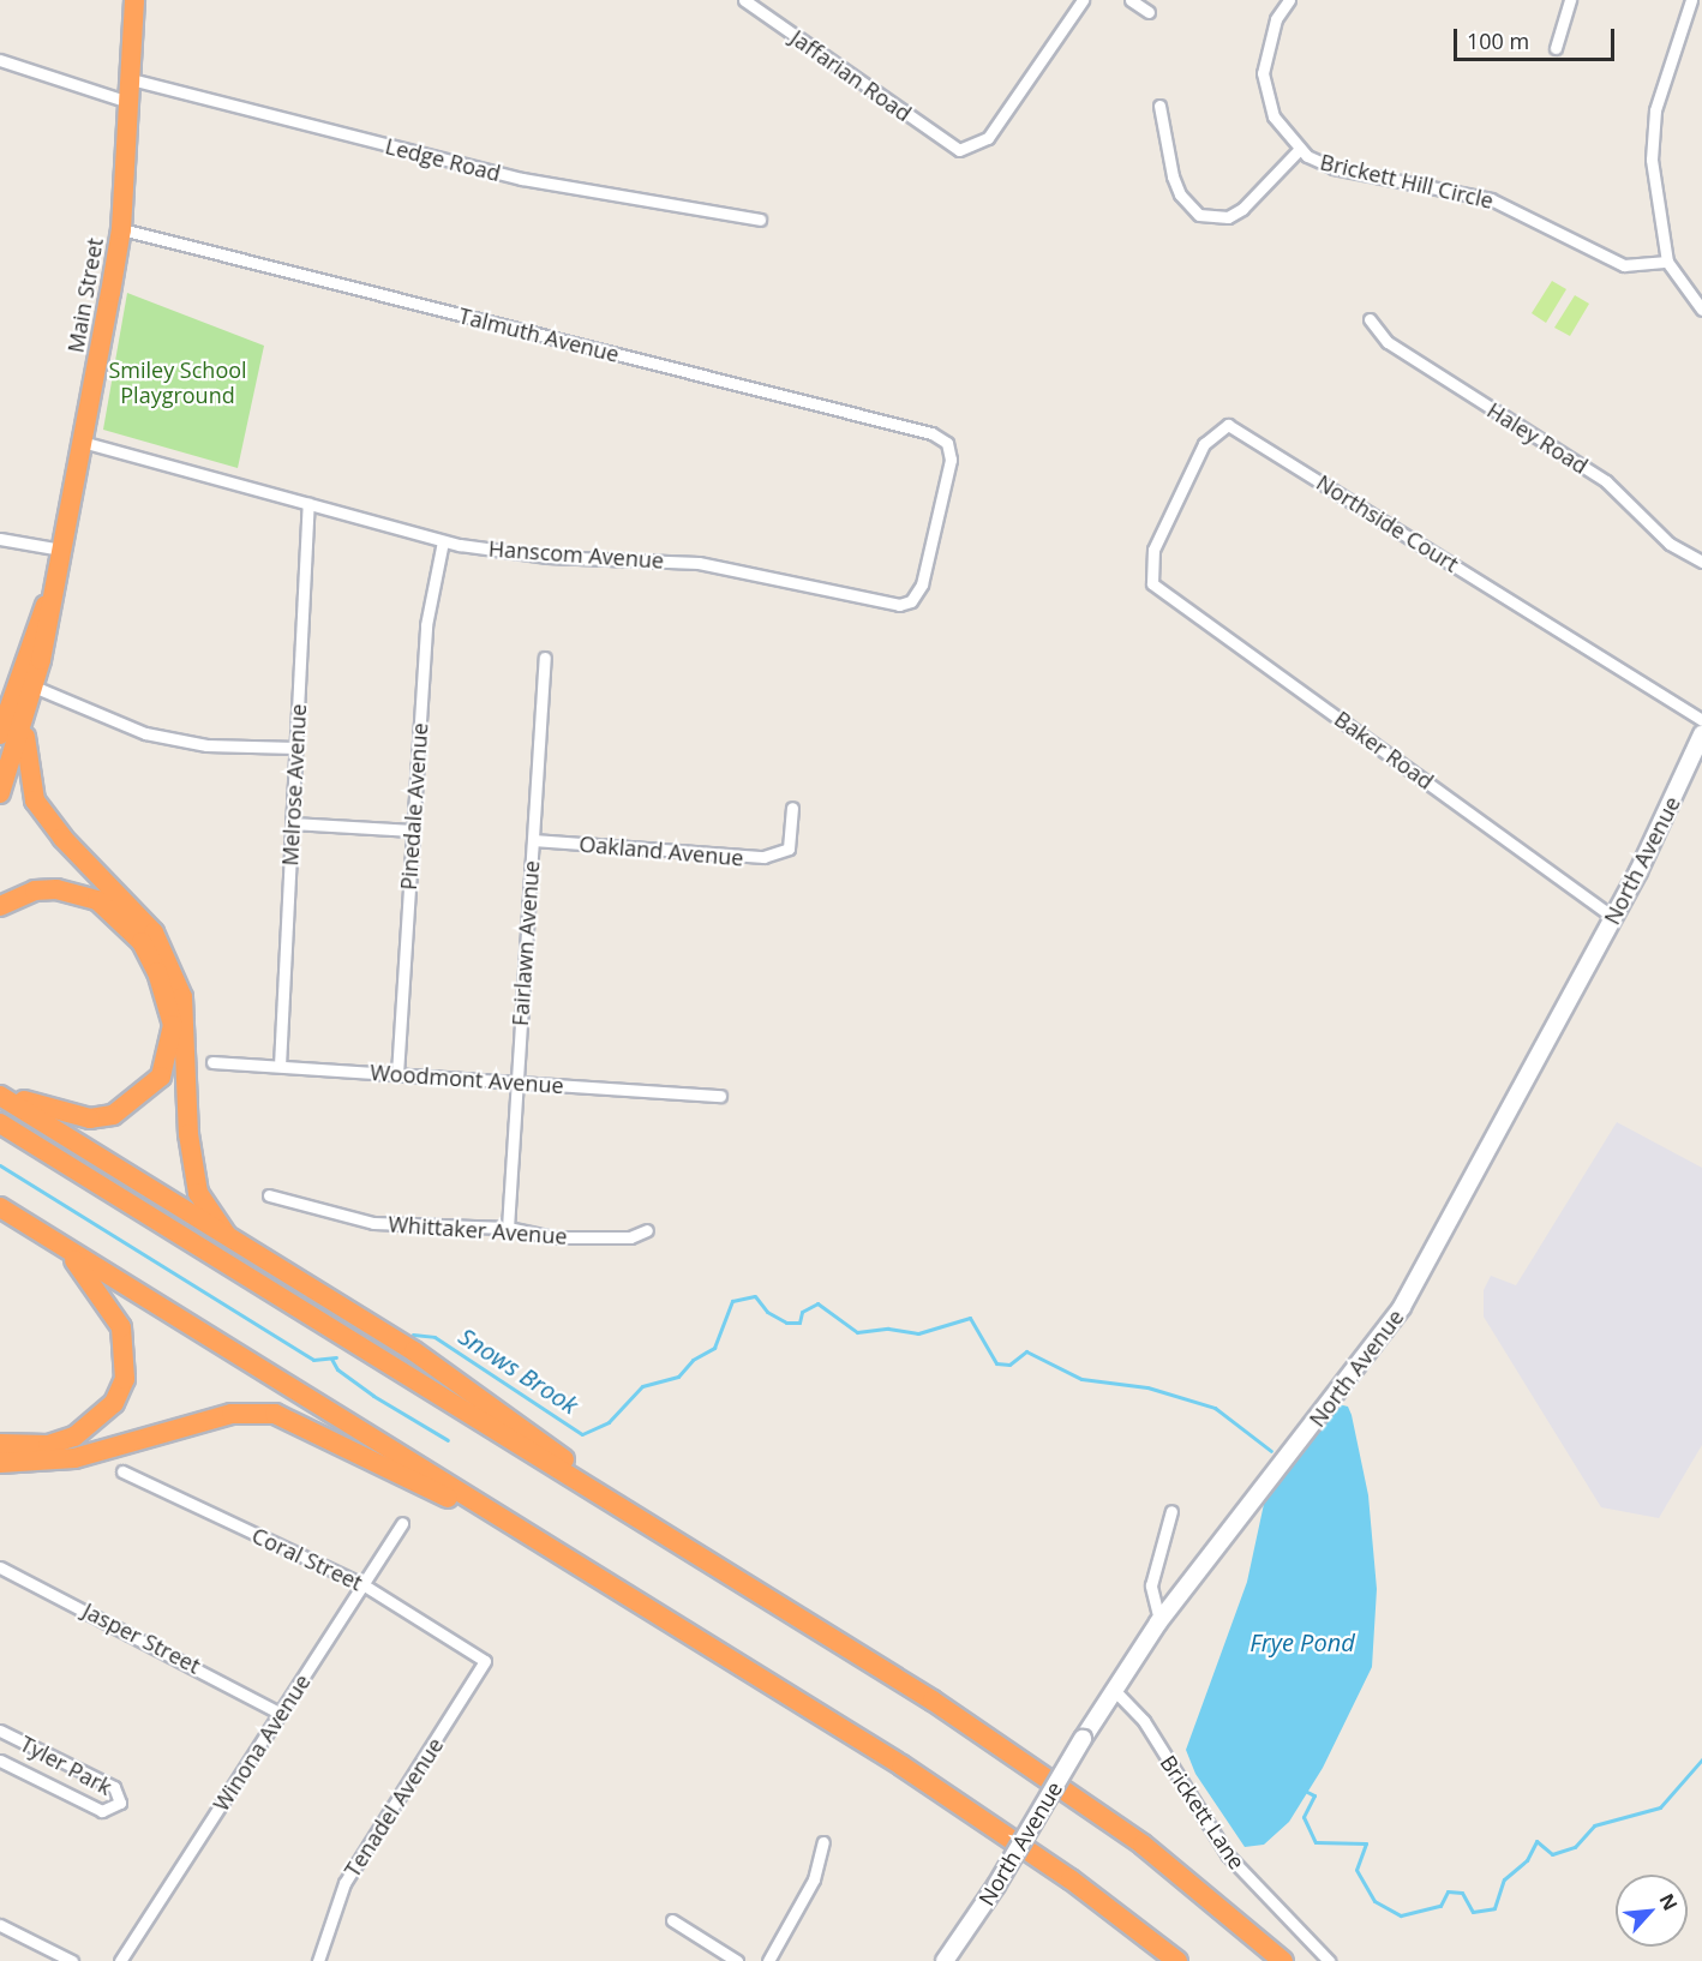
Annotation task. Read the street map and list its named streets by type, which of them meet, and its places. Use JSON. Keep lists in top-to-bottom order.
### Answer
{
  "streets": {
    "highway": ["Main Street"],
    "main road": ["North Avenue"],
    "street": [
      "Jaffarian Road",
      "Ledge Road",
      "Brickett Hill Circle",
      "Talmuth Avenue",
      "Haley Road",
      "Northside Court",
      "Hanscom Avenue",
      "Baker Road",
      "Melrose Avenue",
      "Pinedale Avenue",
      "Oakland Avenue",
      "Fairlawn Avenue",
      "Woodmont Avenue",
      "Whittaker Avenue",
      "Coral Street",
      "Jasper Street",
      "Winona Avenue",
      "Tyler Park",
      "Tenadel Avenue",
      "Brickett Lane"
    ]
  },
  "crossings": [
    ["Ledge Road", "Main Street"],
    ["Main Street", "Talmuth Avenue"],
    ["Main Street", "Hanscom Avenue"],
    ["Talmuth Avenue", "Hanscom Avenue"],
    ["Northside Court", "Baker Road"],
    ["Hanscom Avenue", "Melrose Avenue"],
    ["Hanscom Avenue", "Pinedale Avenue"],
    ["Baker Road", "North Avenue"],
    ["Melrose Avenue", "Woodmont Avenue"],
    ["Pinedale Avenue", "Woodmont Avenue"],
    ["Oakland Avenue", "Fairlawn Avenue"],
    ["North Avenue", "Brickett Lane"],
    ["Fairlawn Avenue", "Woodmont Avenue"],
    ["Fairlawn Avenue", "Whittaker Avenue"],
    ["Coral Street", "Winona Avenue"],
    ["Coral Street", "Tenadel Avenue"],
    ["Jasper Street", "Winona Avenue"]
  ],
  "water": ["Snows Brook", "Frye Pond"],
  "parks": ["Smiley School Playground"],
  "scale_bar": "100 m",
  "north": "top right"
}
